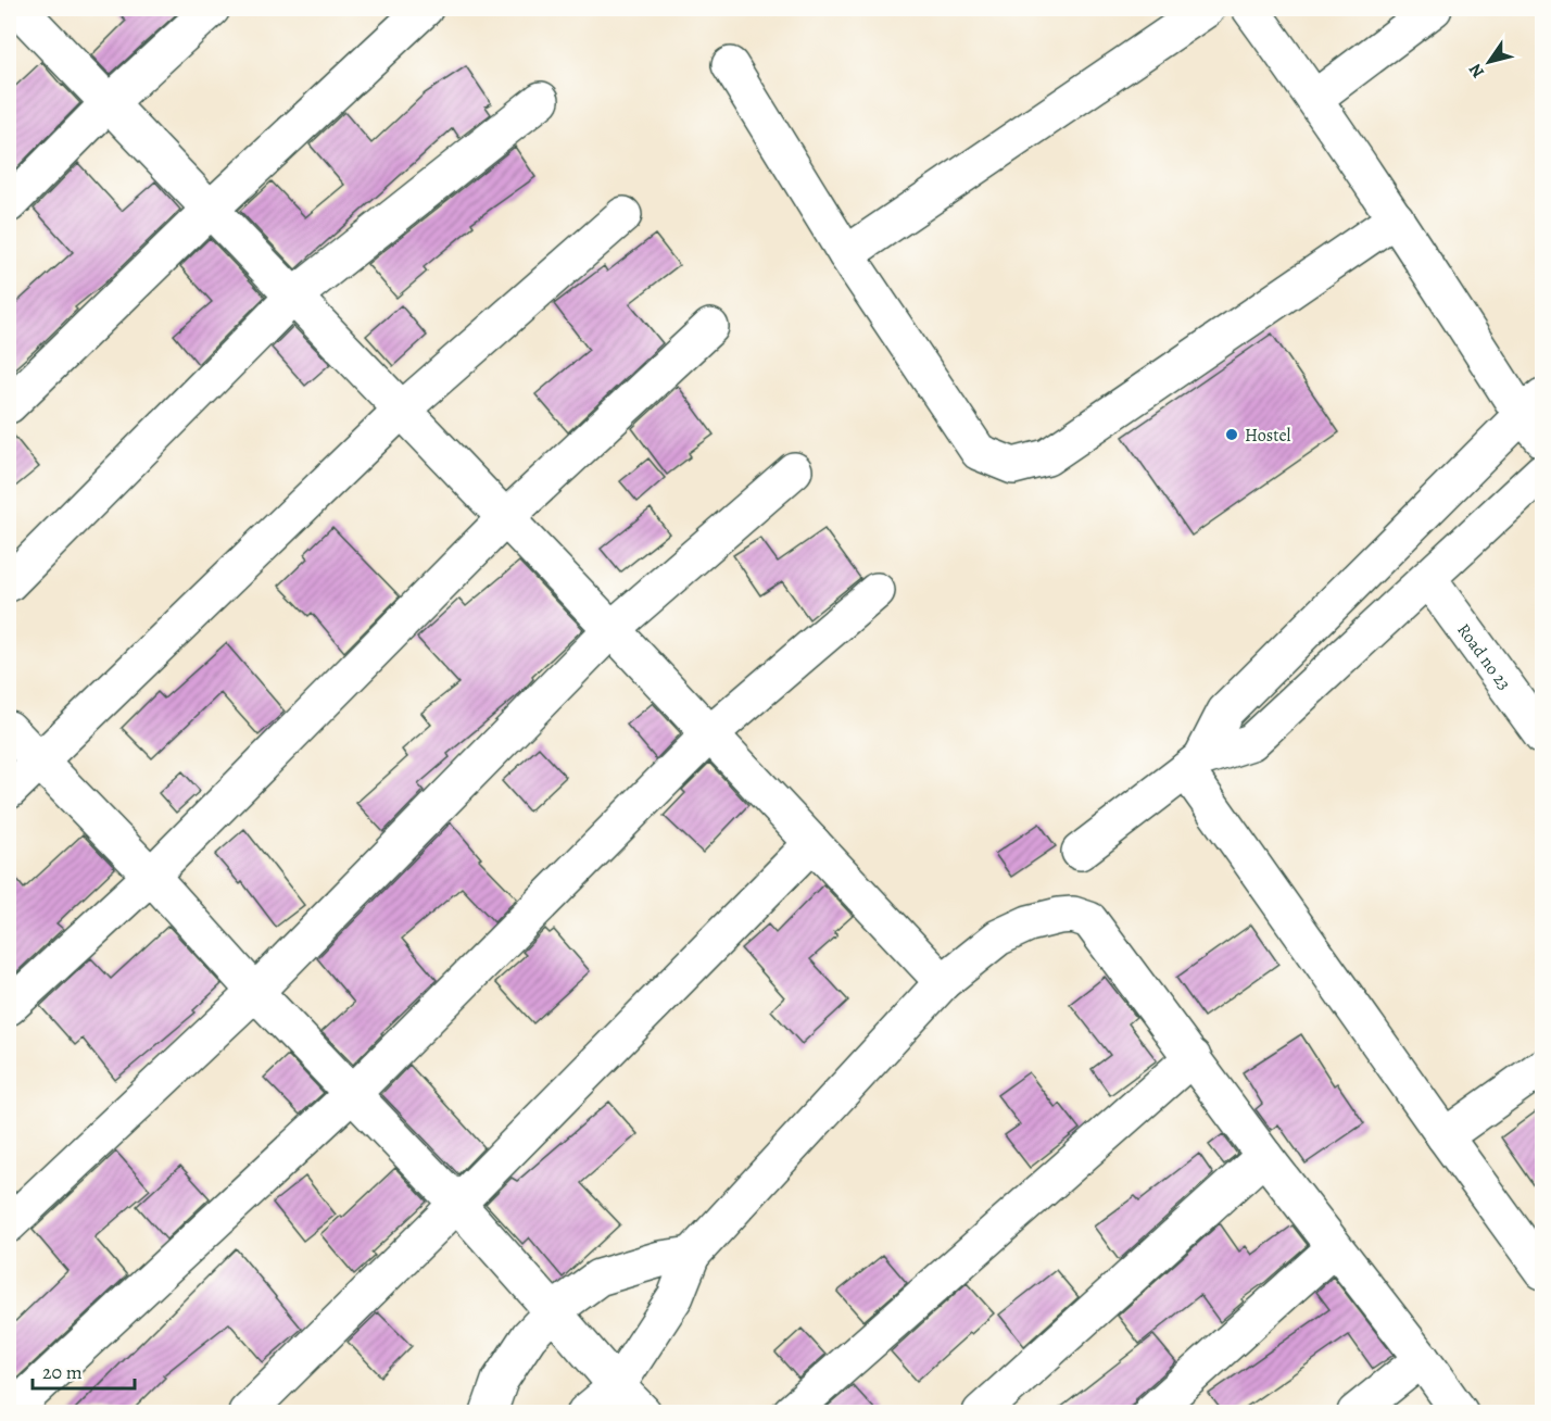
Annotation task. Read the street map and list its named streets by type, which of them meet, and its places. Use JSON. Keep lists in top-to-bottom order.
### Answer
{
  "streets": {
    "street": ["Road no 23"]
  },
  "places": ["Hostel"],
  "scale_bar": "20 m",
  "north": "bottom left"
}
